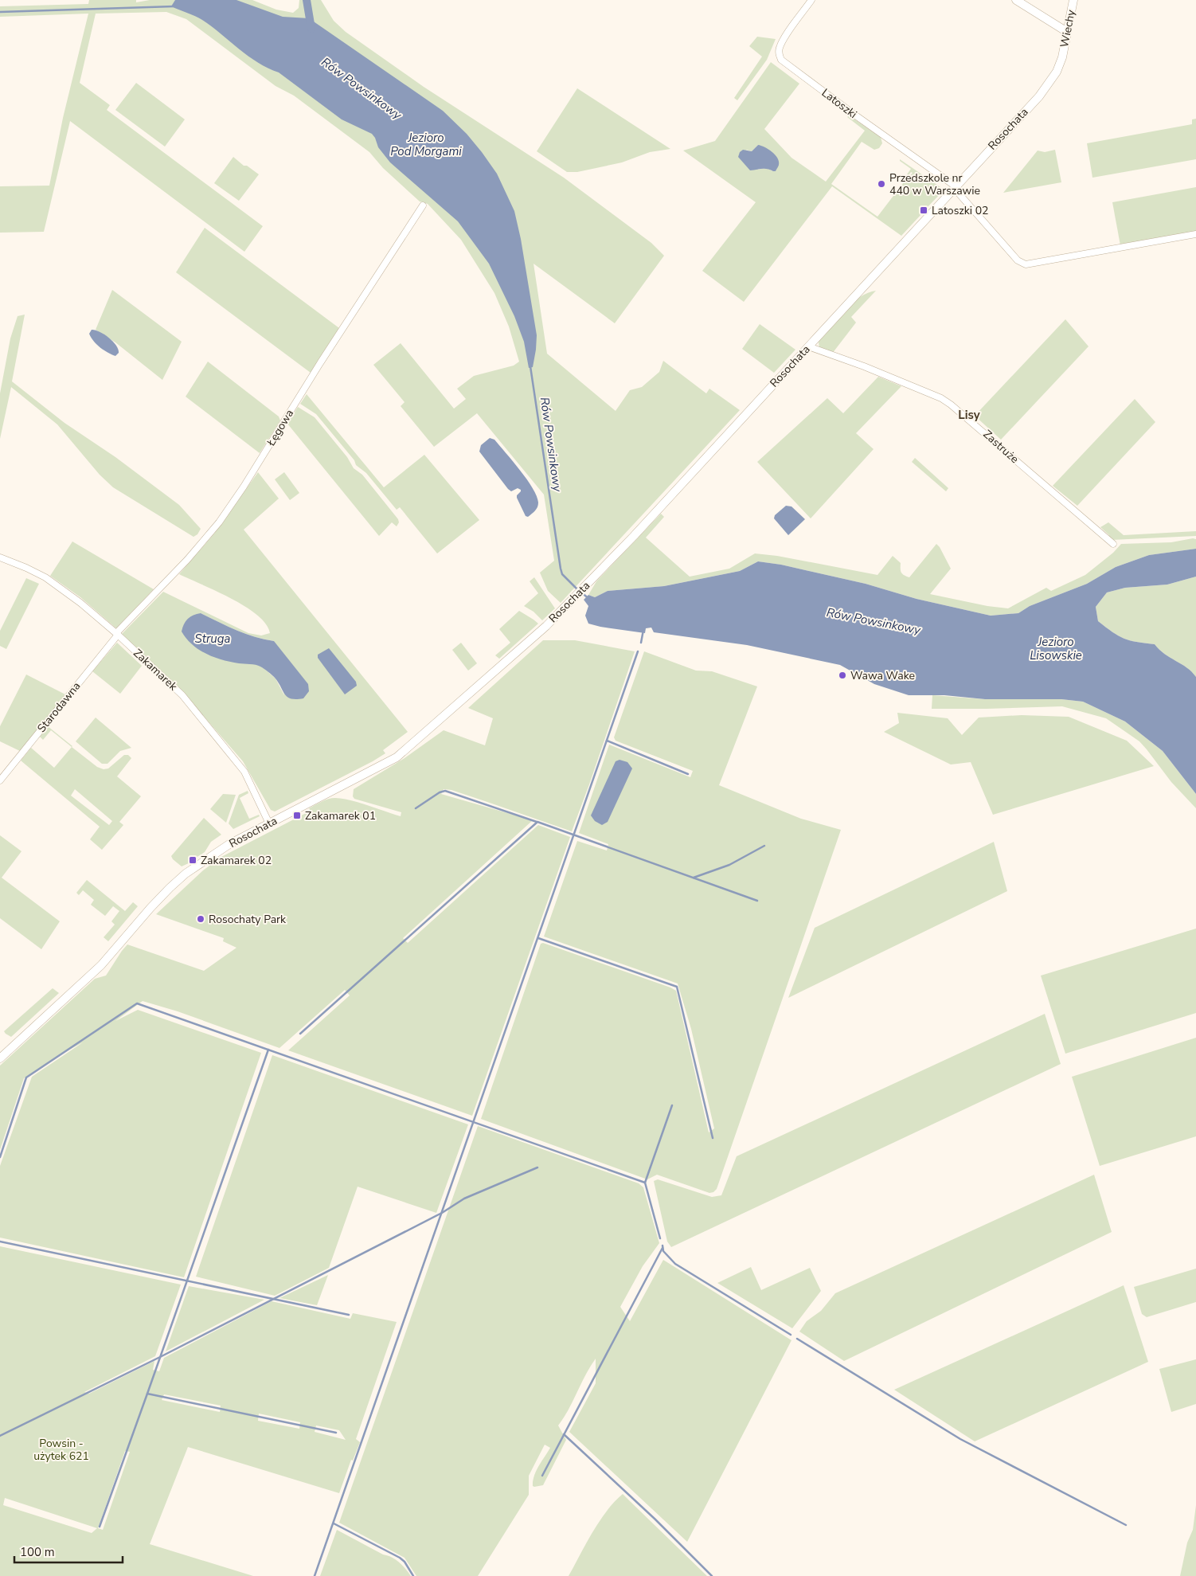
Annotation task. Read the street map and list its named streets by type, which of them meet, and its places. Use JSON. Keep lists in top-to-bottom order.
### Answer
{
  "streets": {
    "street": [
      "Wiechy",
      "Latoszki",
      "Rosochata",
      "Łęgowa",
      "Zastruże",
      "Zakamarek",
      "Starodawna"
    ]
  },
  "crossings": [
    ["Wiechy", "Rosochata"],
    ["Latoszki", "Rosochata"],
    ["Rosochata", "Zastruże"],
    ["Rosochata", "Zakamarek"],
    ["Łęgowa", "Zakamarek"],
    ["Łęgowa", "Starodawna"],
    ["Zakamarek", "Starodawna"]
  ],
  "districts": ["Lisy"],
  "water": [
    "Rów Powsinkowy",
    "Jezioro Pod Morgami",
    "Struga",
    "Jezioro Lisowskie"
  ],
  "parks": ["Powsin - użytek 621"],
  "places": {
    "other": ["Przedszkole nr 440 w Warszawie", "Wawa Wake", "Rosochaty Park"],
    "transit": ["Latoszki 02", "Zakamarek 01", "Zakamarek 02"]
  },
  "scale_bar": "100 m"
}
